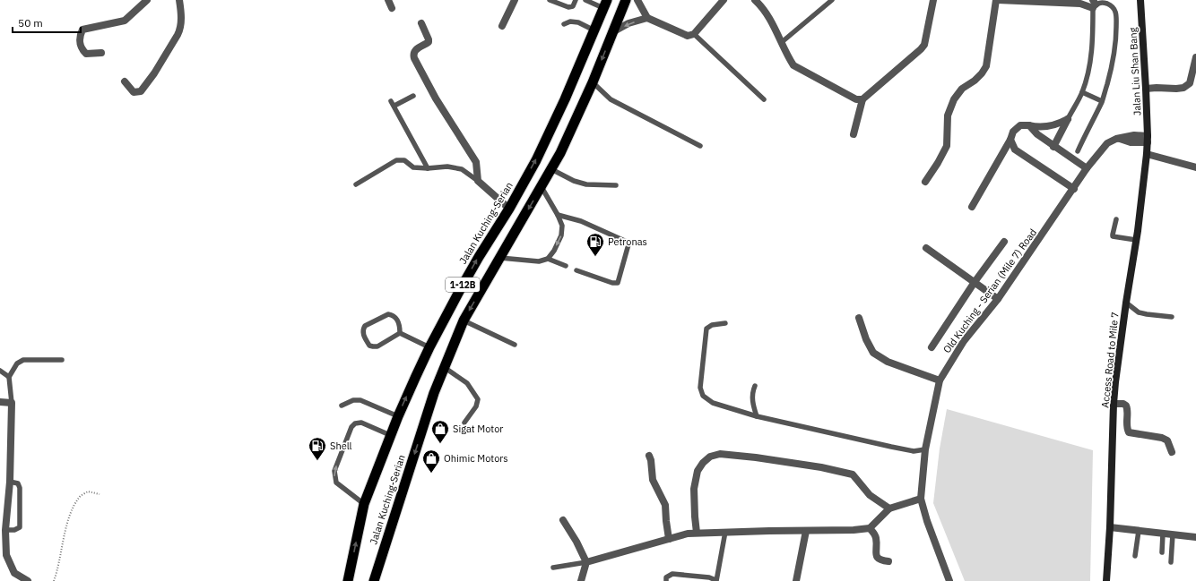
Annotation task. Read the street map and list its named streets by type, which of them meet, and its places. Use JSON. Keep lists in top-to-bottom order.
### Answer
{
  "streets": {
    "highway": ["Jalan Kuching-Serian", "1-12B"],
    "main road": ["Jalan Liu Shan Bang", "Access Road to Mile 7"],
    "street": ["Old Kuching - Serian (Mile 7) Road"]
  },
  "crossings": [
    ["Jalan Liu Shan Bang", "Old Kuching - Serian (Mile 7) Road"],
    ["Jalan Liu Shan Bang", "Access Road to Mile 7"],
    ["Old Kuching - Serian (Mile 7) Road", "Access Road to Mile 7"]
  ],
  "places": {
    "fuel station": ["Petronas", "Shell"],
    "shop": ["Sigat Motor", "Ohimic Motors"]
  },
  "scale_bar": "50 m"
}
